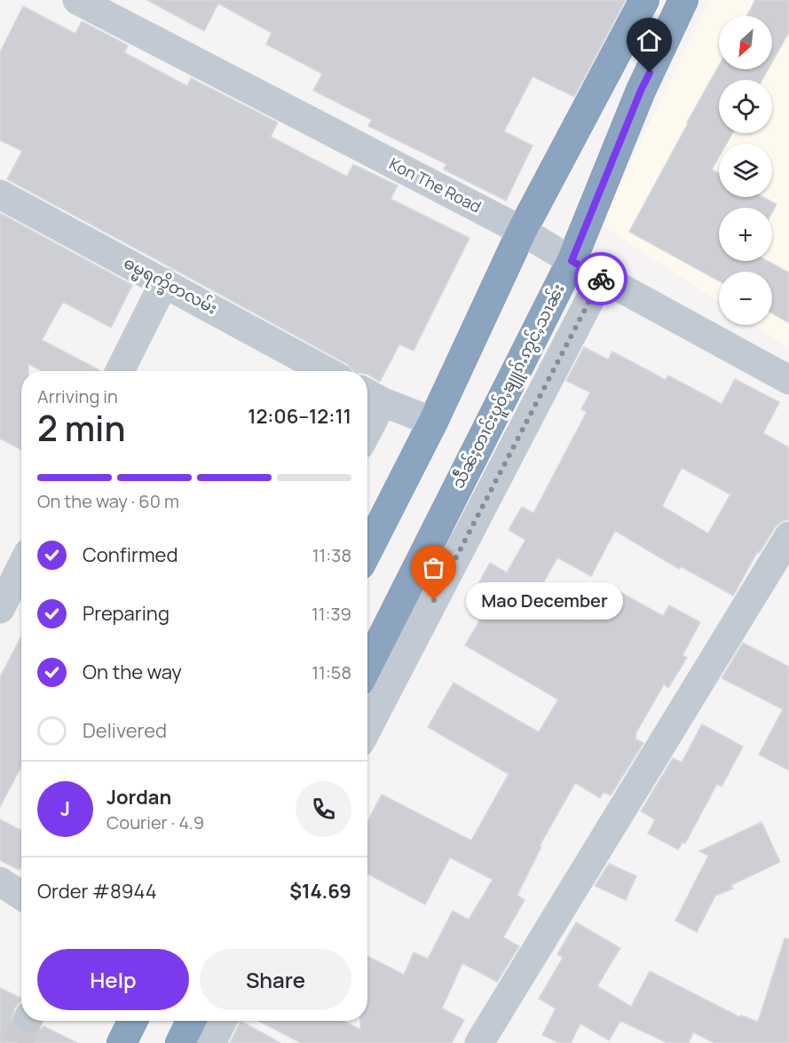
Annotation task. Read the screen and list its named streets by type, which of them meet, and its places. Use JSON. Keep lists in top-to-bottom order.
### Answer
{
  "streets": {
    "highway": ["သဵႅၼ်ႈတၢင်းပူဝ်ႇၶျူၵ်ႉဢွင်ႇသၢၼ်း"],
    "street": ["Kon The Road", "ဓမ္မရက္ခိတလမ်း"]
  },
  "crossings": [
    ["Kon The Road", "သဵႅၼ်ႈတၢင်းပူဝ်ႇၶျူၵ်ႉဢွင်ႇသၢၼ်း"]
  ],
  "places": ["Mao December"],
  "north": "bottom left",
  "page": {
    "map_buttons": ["+", "−"],
    "heading": ["2 min", "Arriving in", "12:06–12:11"],
    "panel": [
      "Jordan",
      "Courier · 4.9",
      "Order #8944",
      "$14.69"
    ],
    "bar": "On the way · 60 m",
    "list": [
      ["Confirmed", "11:38"],
      ["Preparing", "11:39"],
      ["On the way", "11:58"],
      "Delivered"
    ],
    "bubble": "Mao December",
    "round": "J",
    "buttons": ["Help", "Share"]
  }
}
